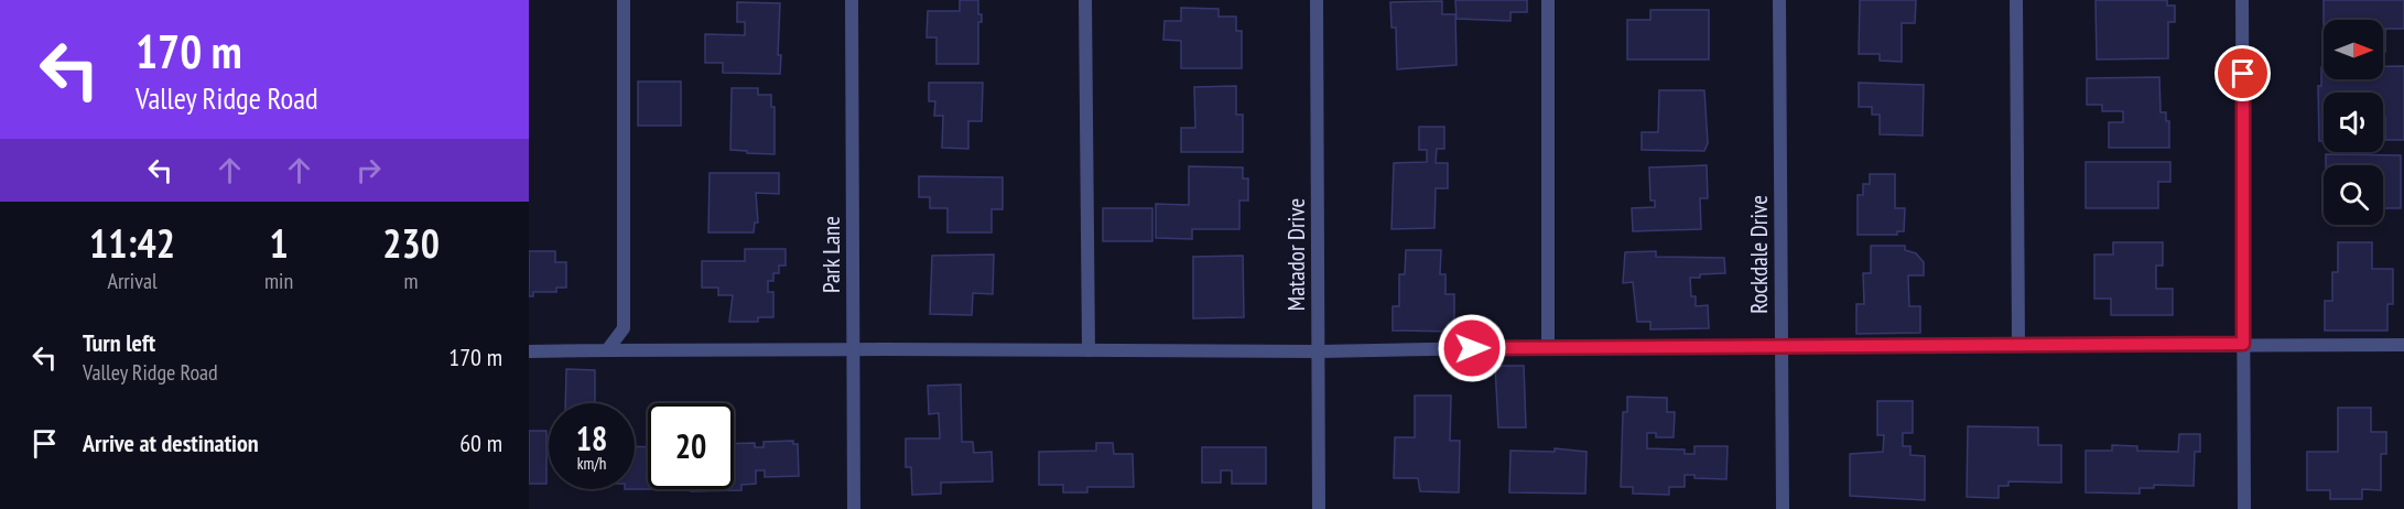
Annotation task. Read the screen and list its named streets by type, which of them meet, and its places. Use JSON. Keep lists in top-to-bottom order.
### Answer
{
  "streets": {
    "street": ["Park Lane", "Matador Drive", "Rockdale Drive"]
  },
  "north": "right",
  "page": {
    "turn": ["170 m", "Valley Ridge Road"],
    "eta": [
      "11:42",
      "Arrival",
      "1",
      "min",
      "230",
      "m"
    ],
    "list": [
      {
        "name": "Turn left",
        "note": "Valley Ridge Road",
        "value": "170 m"
      },
      {
        "name": "Arrive at destination",
        "value": "60 m"
      }
    ],
    "speed": "18 km/h",
    "limit": "20"
  }
}
